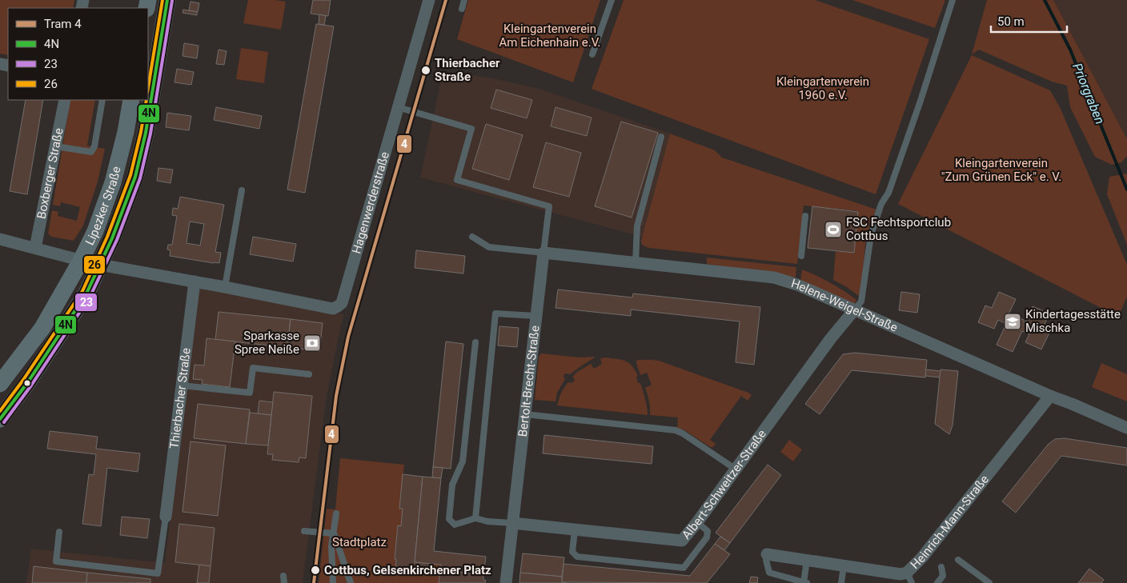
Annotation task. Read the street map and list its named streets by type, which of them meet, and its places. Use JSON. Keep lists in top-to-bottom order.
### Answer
{
  "streets": {
    "main road": ["Lipezker Straße"],
    "street": [
      "Boxberger Straße",
      "Hagenwerderstraße",
      "Helene-Weigel-Straße",
      "Bertolt-Brecht-Straße",
      "Thierbacher Straße",
      "Albert-Schweitzer-Straße",
      "Heinrich-Mann-Straße"
    ]
  },
  "crossings": [
    ["Helene-Weigel-Straße", "Bertolt-Brecht-Straße"],
    ["Helene-Weigel-Straße", "Albert-Schweitzer-Straße"],
    ["Helene-Weigel-Straße", "Heinrich-Mann-Straße"],
    ["Bertolt-Brecht-Straße", "Albert-Schweitzer-Straße"]
  ],
  "water": ["Priorgraben"],
  "parks": [
    "Kleingartenverein Am Eichenhain e.V.",
    "Kleingartenverein 1960 e.V.",
    "Kleingartenverein \"Zum Grünen Eck\" e. V.",
    "Stadtplatz"
  ],
  "places": {
    "other": ["Thierbacher Straße", "Cottbus, Gelsenkirchener Platz"],
    "sports": ["FSC Fechtsportclub Cottbus"],
    "school or university": ["Kindertagesstätte Mischka"],
    "bank": ["Sparkasse Spree Neiße"]
  },
  "lines": [
    "tram line 4",
    "transit line 4N",
    "transit line 26",
    "transit line 23"
  ],
  "legend": [
    "Tram 4",
    "4N",
    "23",
    "26"
  ],
  "scale_bar": "50 m"
}
